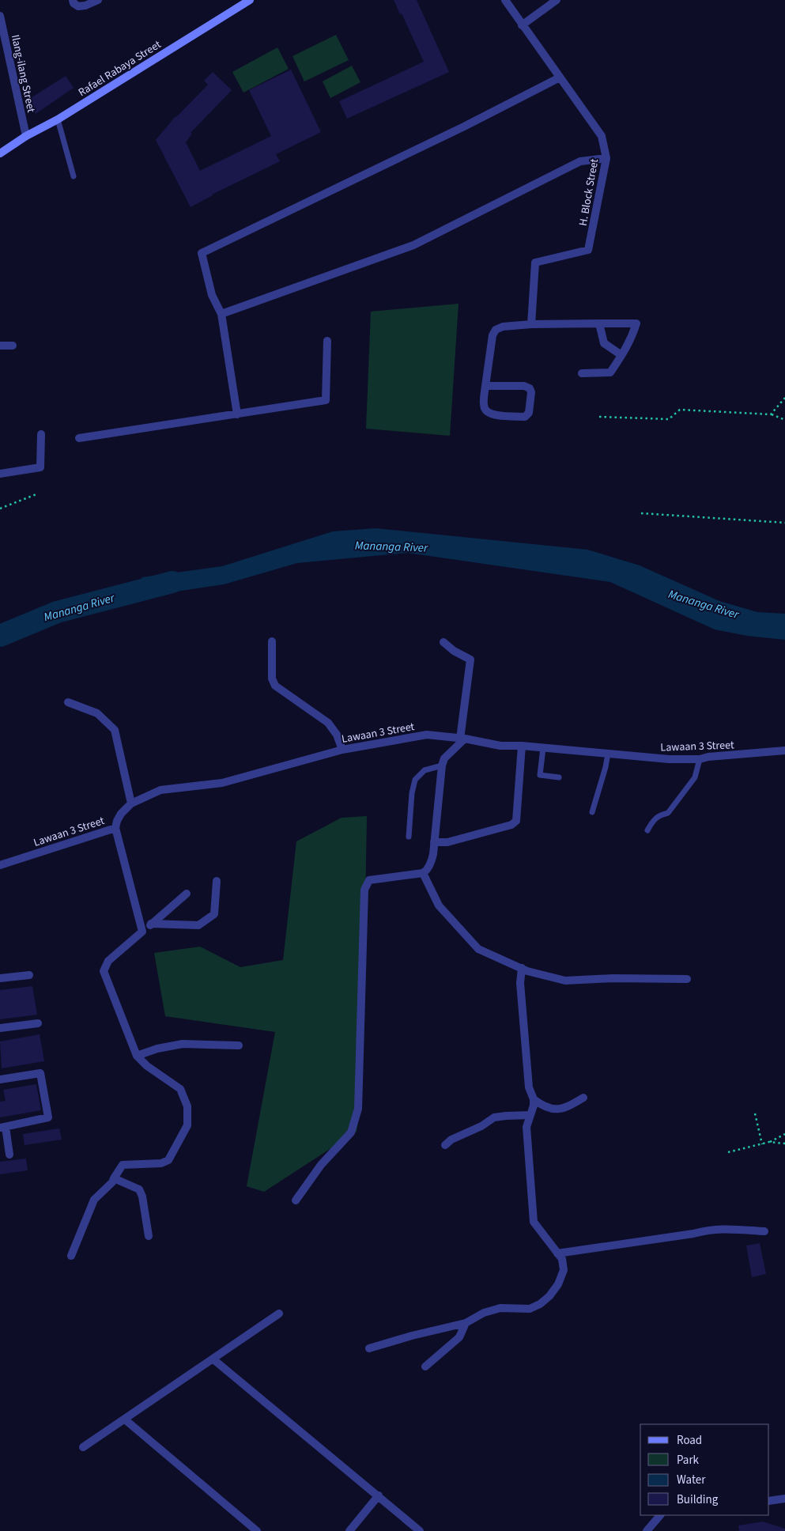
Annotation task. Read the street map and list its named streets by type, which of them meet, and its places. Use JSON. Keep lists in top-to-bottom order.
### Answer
{
  "streets": {
    "main road": ["Rafael Rabaya Street"],
    "street": ["Ilang-ilang Street", "H. Block Street", "Lawaan 3 Street"]
  },
  "crossings": [
    ["Rafael Rabaya Street", "Ilang-ilang Street"]
  ],
  "water": ["Mananga River"],
  "legend": [
    "Road",
    "Park",
    "Water",
    "Building"
  ]
}
